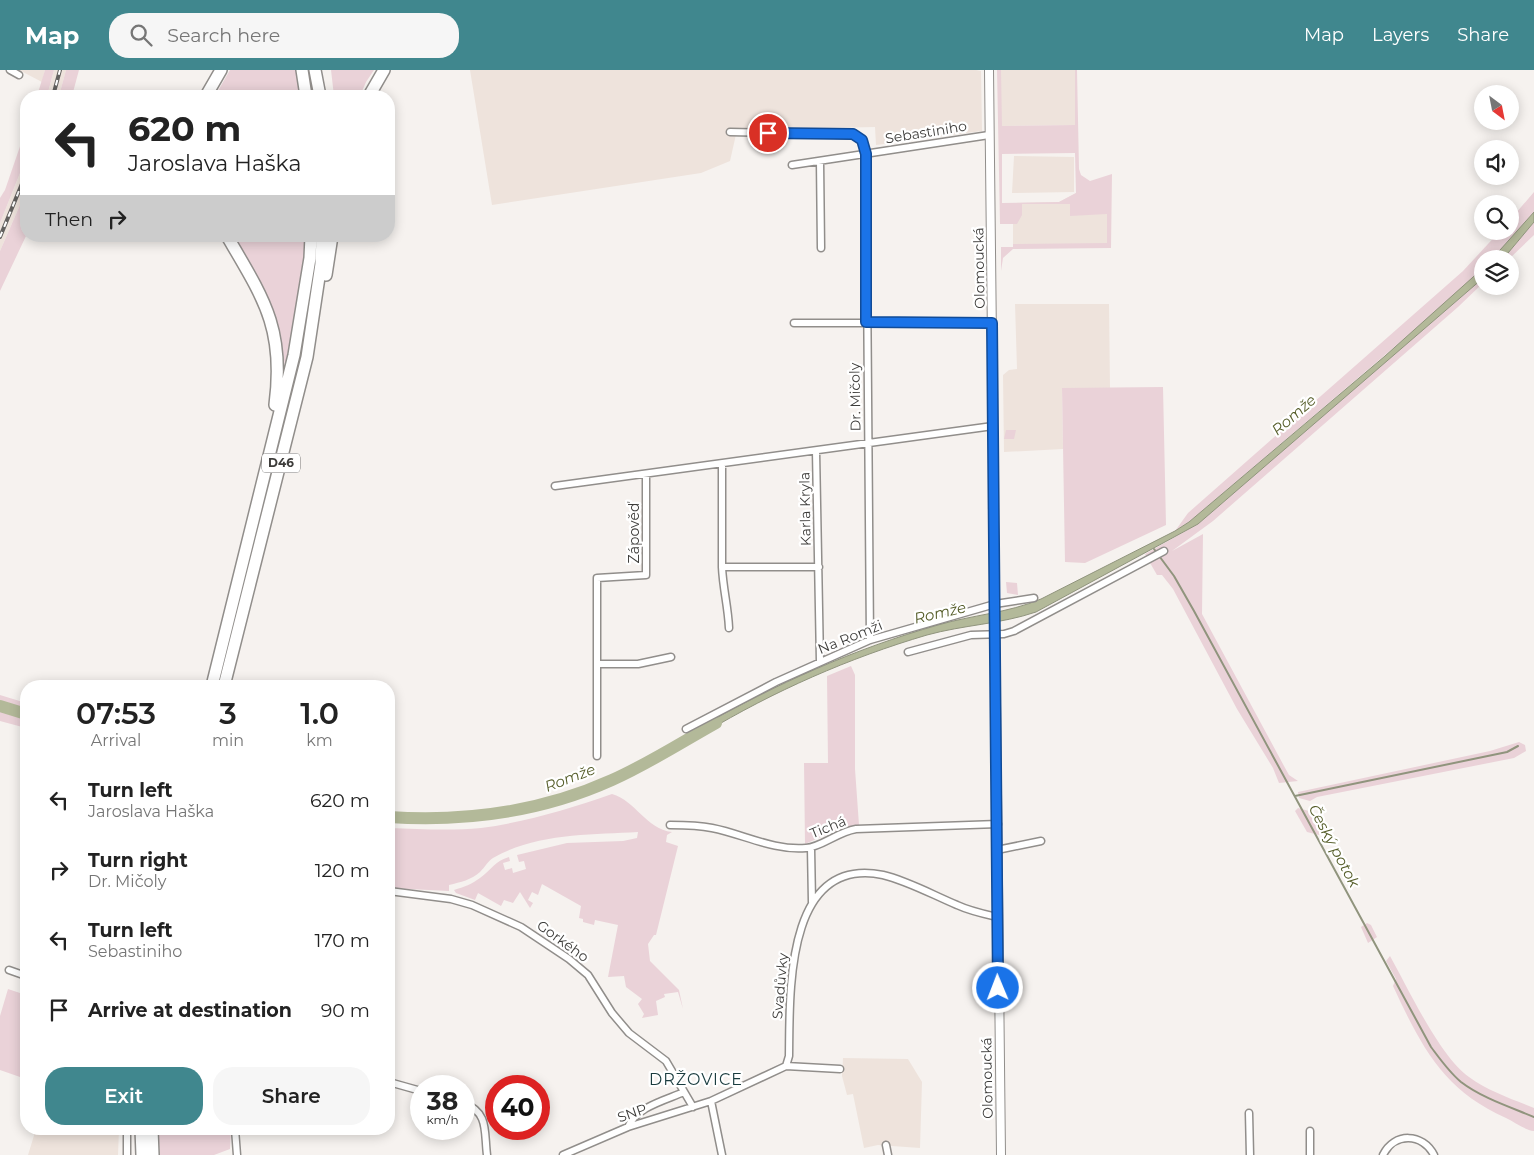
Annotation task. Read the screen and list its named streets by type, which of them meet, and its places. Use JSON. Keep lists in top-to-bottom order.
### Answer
{
  "streets": {
    "highway": ["D46"],
    "street": [
      "Sebastiniho",
      "Olomoucká",
      "Dr. Mičoly",
      "Karla Kryla",
      "Zápověď",
      "Na Romži",
      "Tichá",
      "Gorkého",
      "Svadůvky",
      "SNP"
    ]
  },
  "crossings": [
    ["Sebastiniho", "Olomoucká"],
    ["Sebastiniho", "Dr. Mičoly"],
    ["Olomoucká", "Na Romži"],
    ["Olomoucká", "Tichá"],
    ["Dr. Mičoly", "Na Romži"],
    ["Karla Kryla", "Na Romži"],
    ["Gorkého", "SNP"],
    ["Svadůvky", "SNP"]
  ],
  "districts": ["DRŽOVICE"],
  "water": ["Romže", "Český potok"],
  "north": "bottom right",
  "page": {
    "header": "Map",
    "search": "Search here",
    "nav": ["Map", "Layers", "Share"],
    "turn": ["620 m", "Jaroslava Haška"],
    "then": "Then",
    "eta": [
      "07:53",
      "Arrival",
      "3",
      "min",
      "1.0",
      "km"
    ],
    "list": [
      {
        "name": "Turn left",
        "note": "Jaroslava Haška",
        "value": "620 m"
      },
      {
        "name": "Turn right",
        "note": "Dr. Mičoly",
        "value": "120 m"
      },
      {
        "name": "Turn left",
        "note": "Sebastiniho",
        "value": "170 m"
      },
      {
        "name": "Arrive at destination",
        "value": "90 m"
      }
    ],
    "buttons": ["Exit", "Share"],
    "speed": "38 km/h",
    "limit": "40"
  }
}
